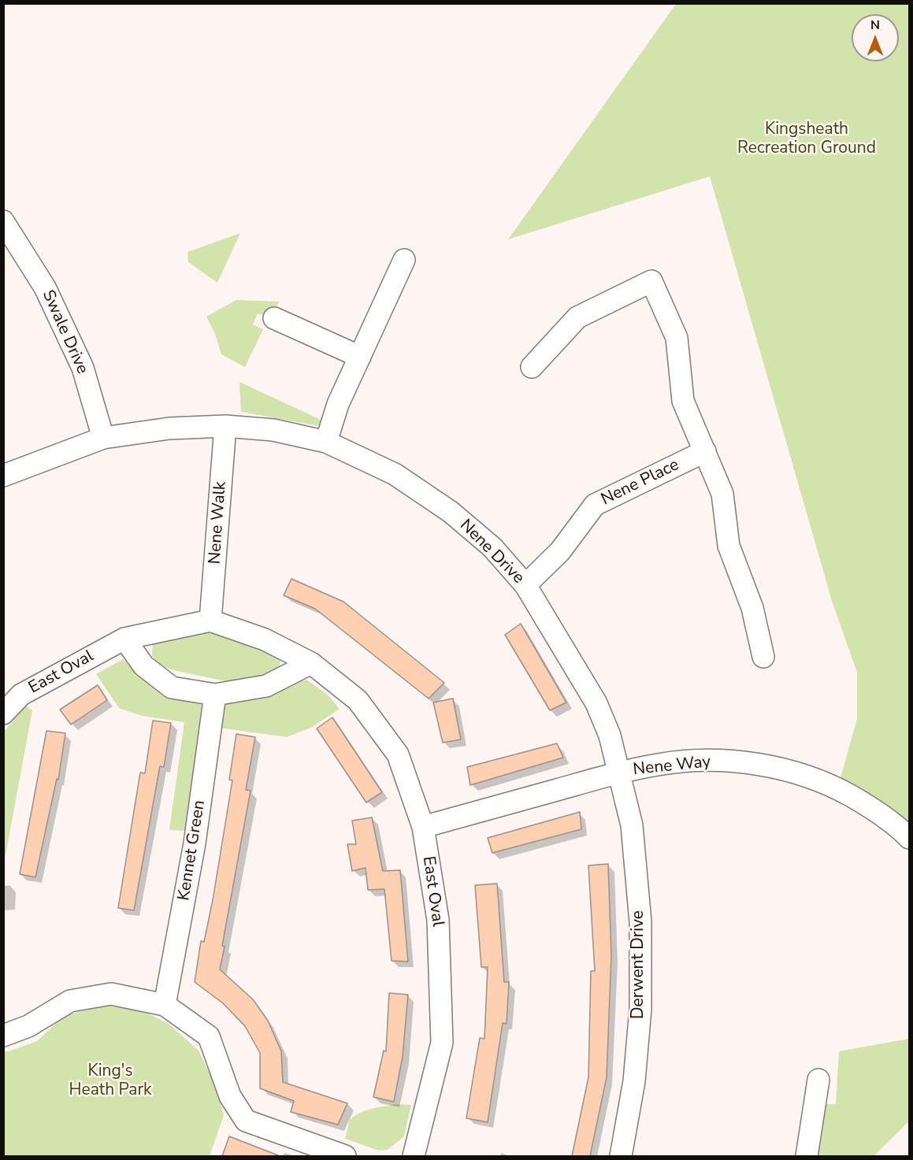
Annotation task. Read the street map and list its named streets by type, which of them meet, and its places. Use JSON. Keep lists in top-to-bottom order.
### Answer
{
  "streets": {
    "street": [
      "Swale Drive",
      "Nene Place",
      "Nene Walk",
      "Nene Drive",
      "East Oval",
      "Nene Way",
      "Kennet Green",
      "Derwent Drive"
    ]
  },
  "crossings": [
    ["Swale Drive", "Nene Drive"],
    ["Nene Place", "Nene Drive"],
    ["Nene Walk", "Nene Drive"],
    ["Nene Walk", "East Oval"],
    ["Nene Drive", "Nene Way"],
    ["Nene Drive", "Derwent Drive"],
    ["East Oval", "Nene Way"],
    ["Nene Way", "Derwent Drive"]
  ],
  "parks": ["Kingsheath Recreation Ground", "King's Heath Park"],
  "north": "top"
}
